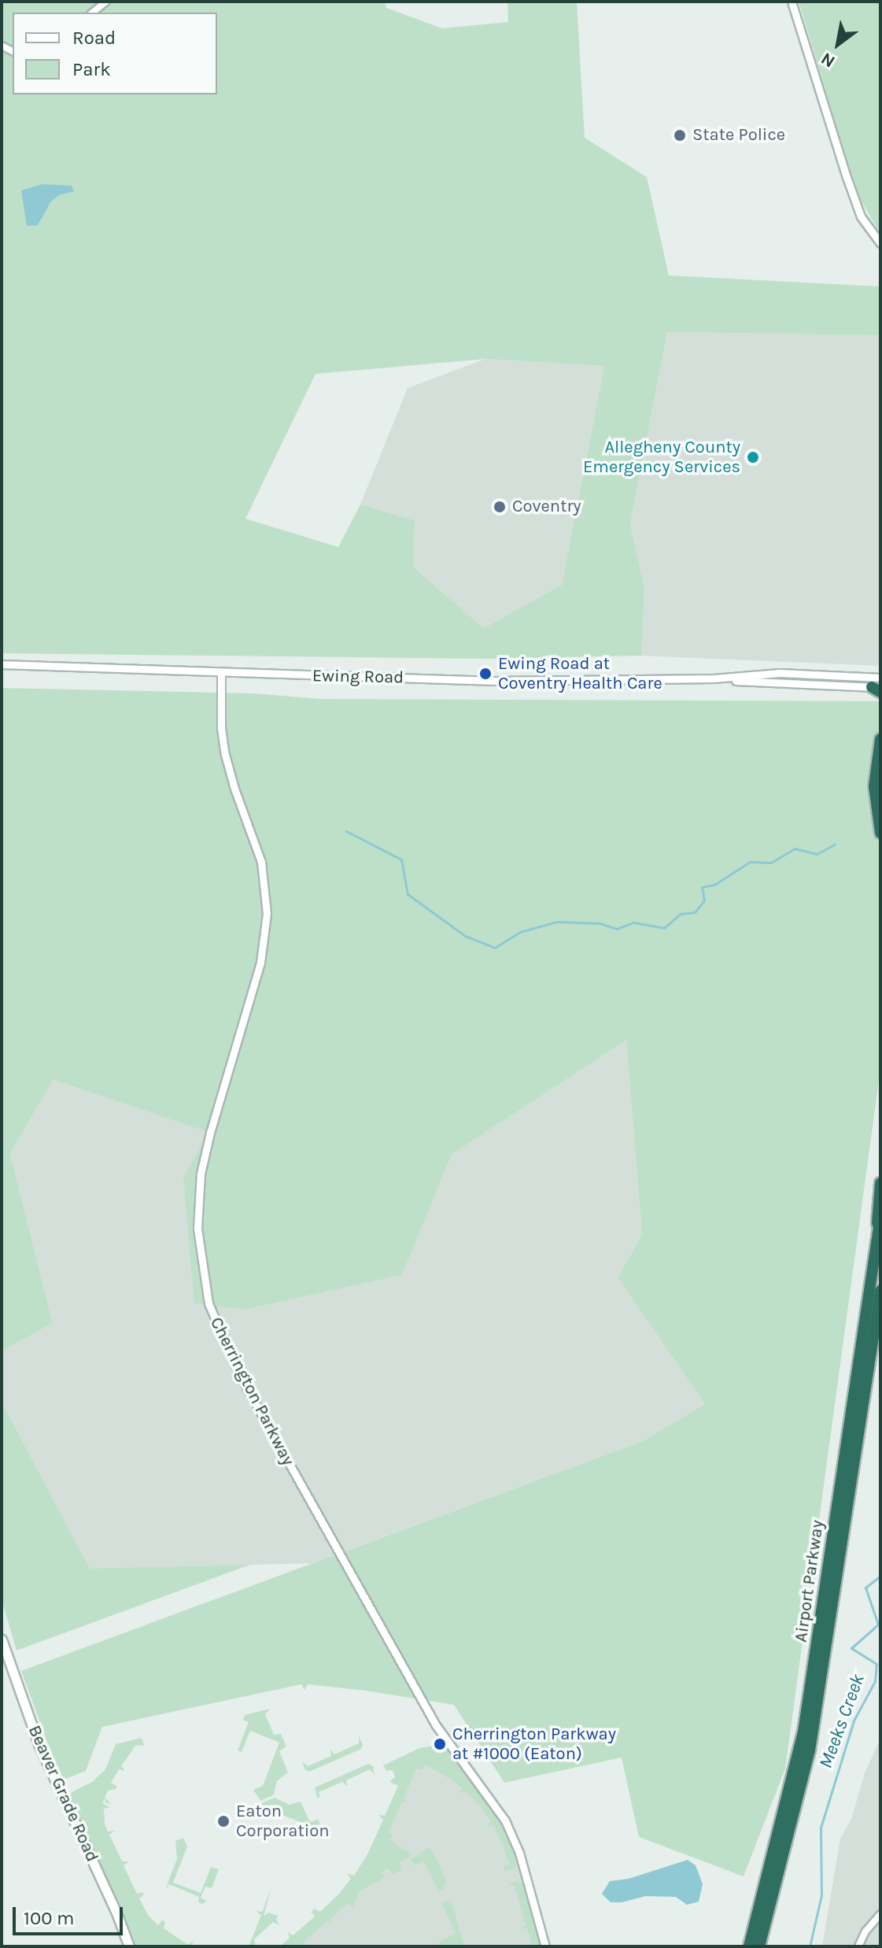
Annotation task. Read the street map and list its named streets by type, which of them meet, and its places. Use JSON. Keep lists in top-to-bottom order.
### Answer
{
  "streets": {
    "highway": ["Airport Parkway"],
    "main road": ["Beaver Grade Road"],
    "street": ["Ewing Road", "Cherrington Parkway"]
  },
  "crossings": [
    ["Ewing Road", "Cherrington Parkway"]
  ],
  "water": ["Meeks Creek"],
  "places": [
    "State Police",
    "Allegheny County Emergency Services",
    "Coventry",
    "Ewing Road at Coventry Health Care",
    "Cherrington Parkway at #1000 (Eaton)",
    "Eaton Corporation"
  ],
  "legend": ["Road", "Park"],
  "scale_bar": "100 m",
  "north": "bottom left"
}
